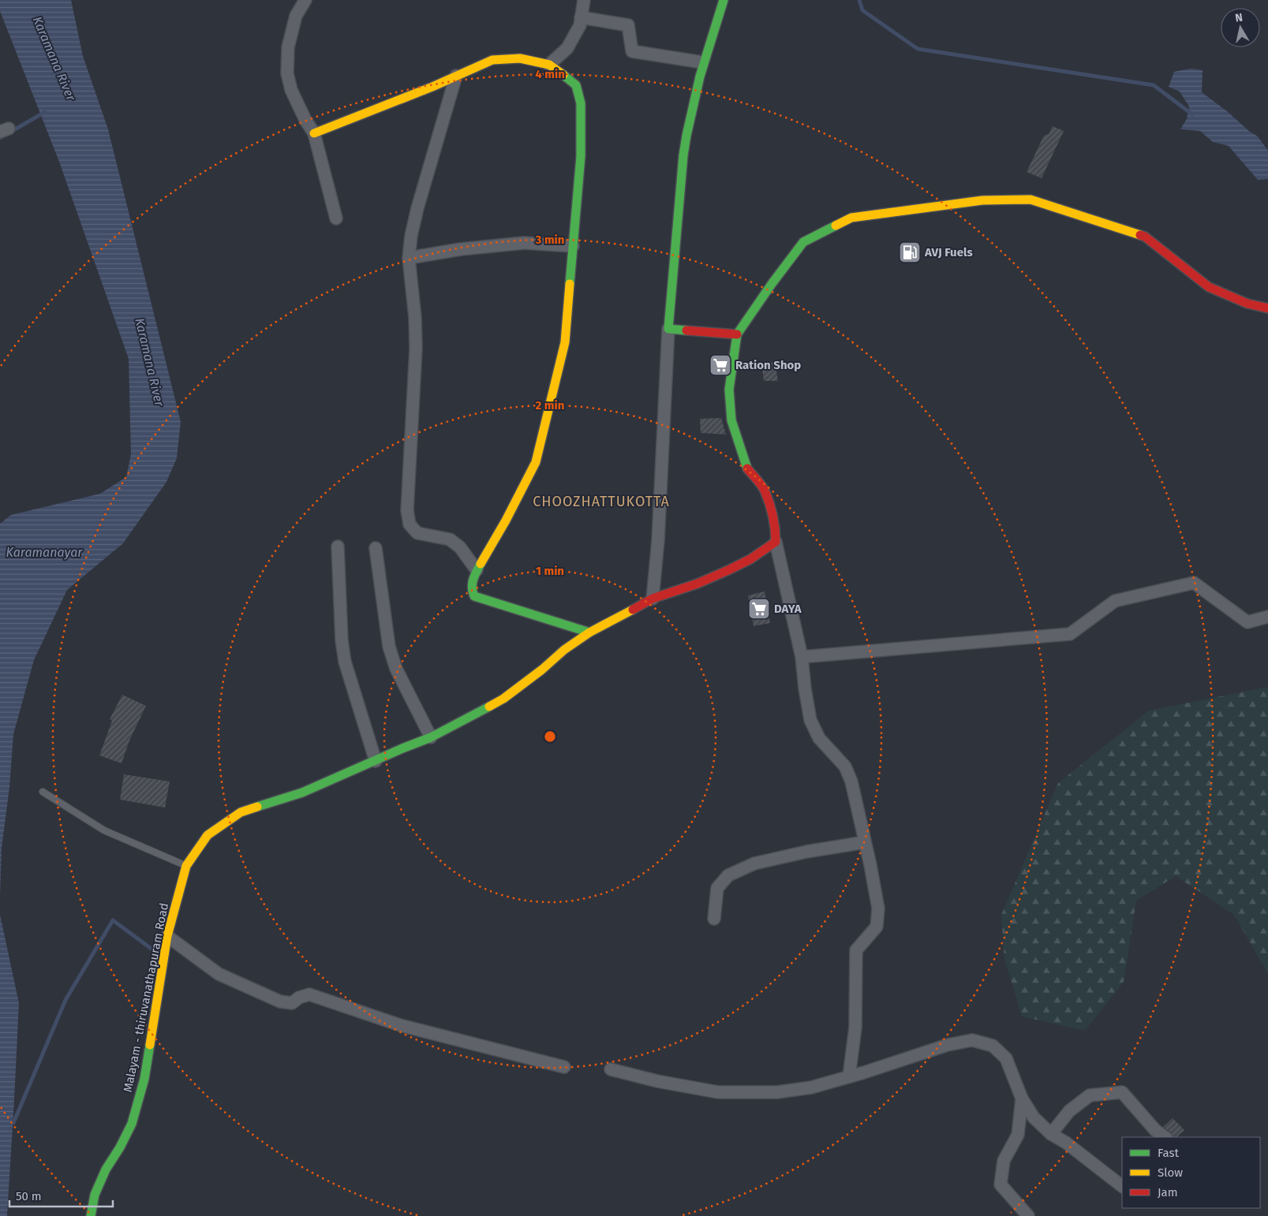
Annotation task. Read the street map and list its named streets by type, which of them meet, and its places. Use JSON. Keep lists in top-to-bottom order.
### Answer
{
  "streets": {
    "main road": ["Malayam - thiruvanathapuram Road"]
  },
  "districts": ["CHOOZHATTUKOTTA"],
  "water": ["Karamana River", "Karamanayar"],
  "places": {
    "fuel station": ["AVJ Fuels"],
    "supermarket": ["Ration Shop", "DAYA"]
  },
  "legend": ["Fast", "Slow", "Jam"],
  "scale_bar": "50 m",
  "north": "top",
  "rings": [
    "4 min",
    "3 min",
    "2 min",
    "1 min"
  ]
}
